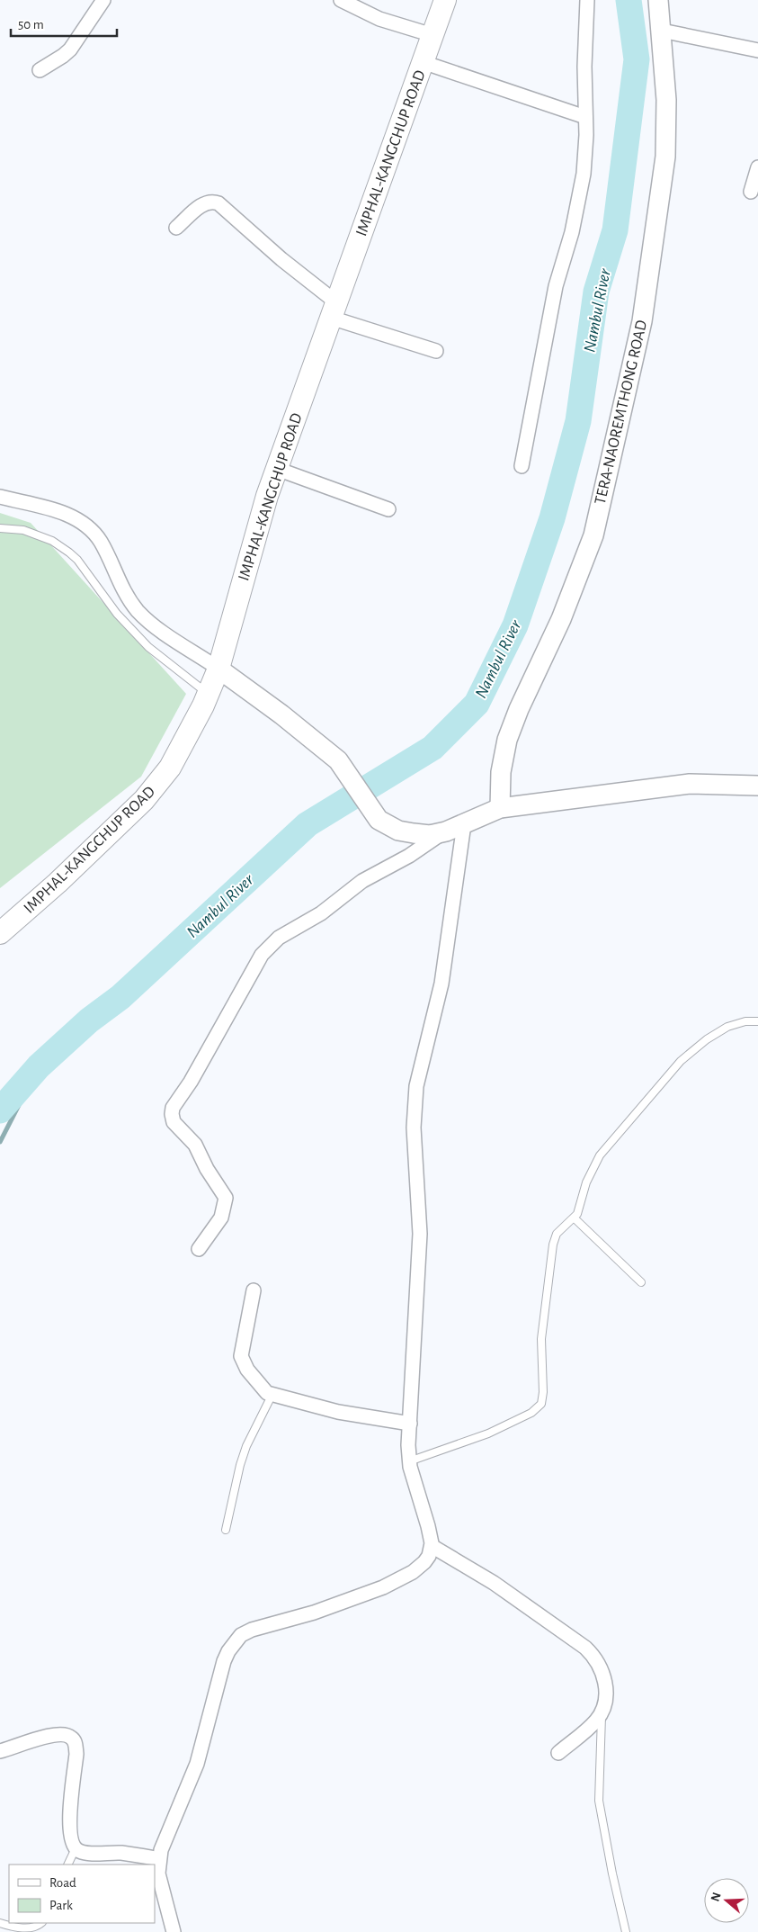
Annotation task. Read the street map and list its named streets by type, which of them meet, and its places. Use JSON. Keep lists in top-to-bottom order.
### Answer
{
  "streets": {
    "main road": ["IMPHAL-KANGCHUP ROAD"],
    "street": ["TERA-NAOREMTHONG ROAD"]
  },
  "water": ["Nambul River"],
  "legend": ["Road", "Park"],
  "scale_bar": "50 m",
  "north": "left"
}
